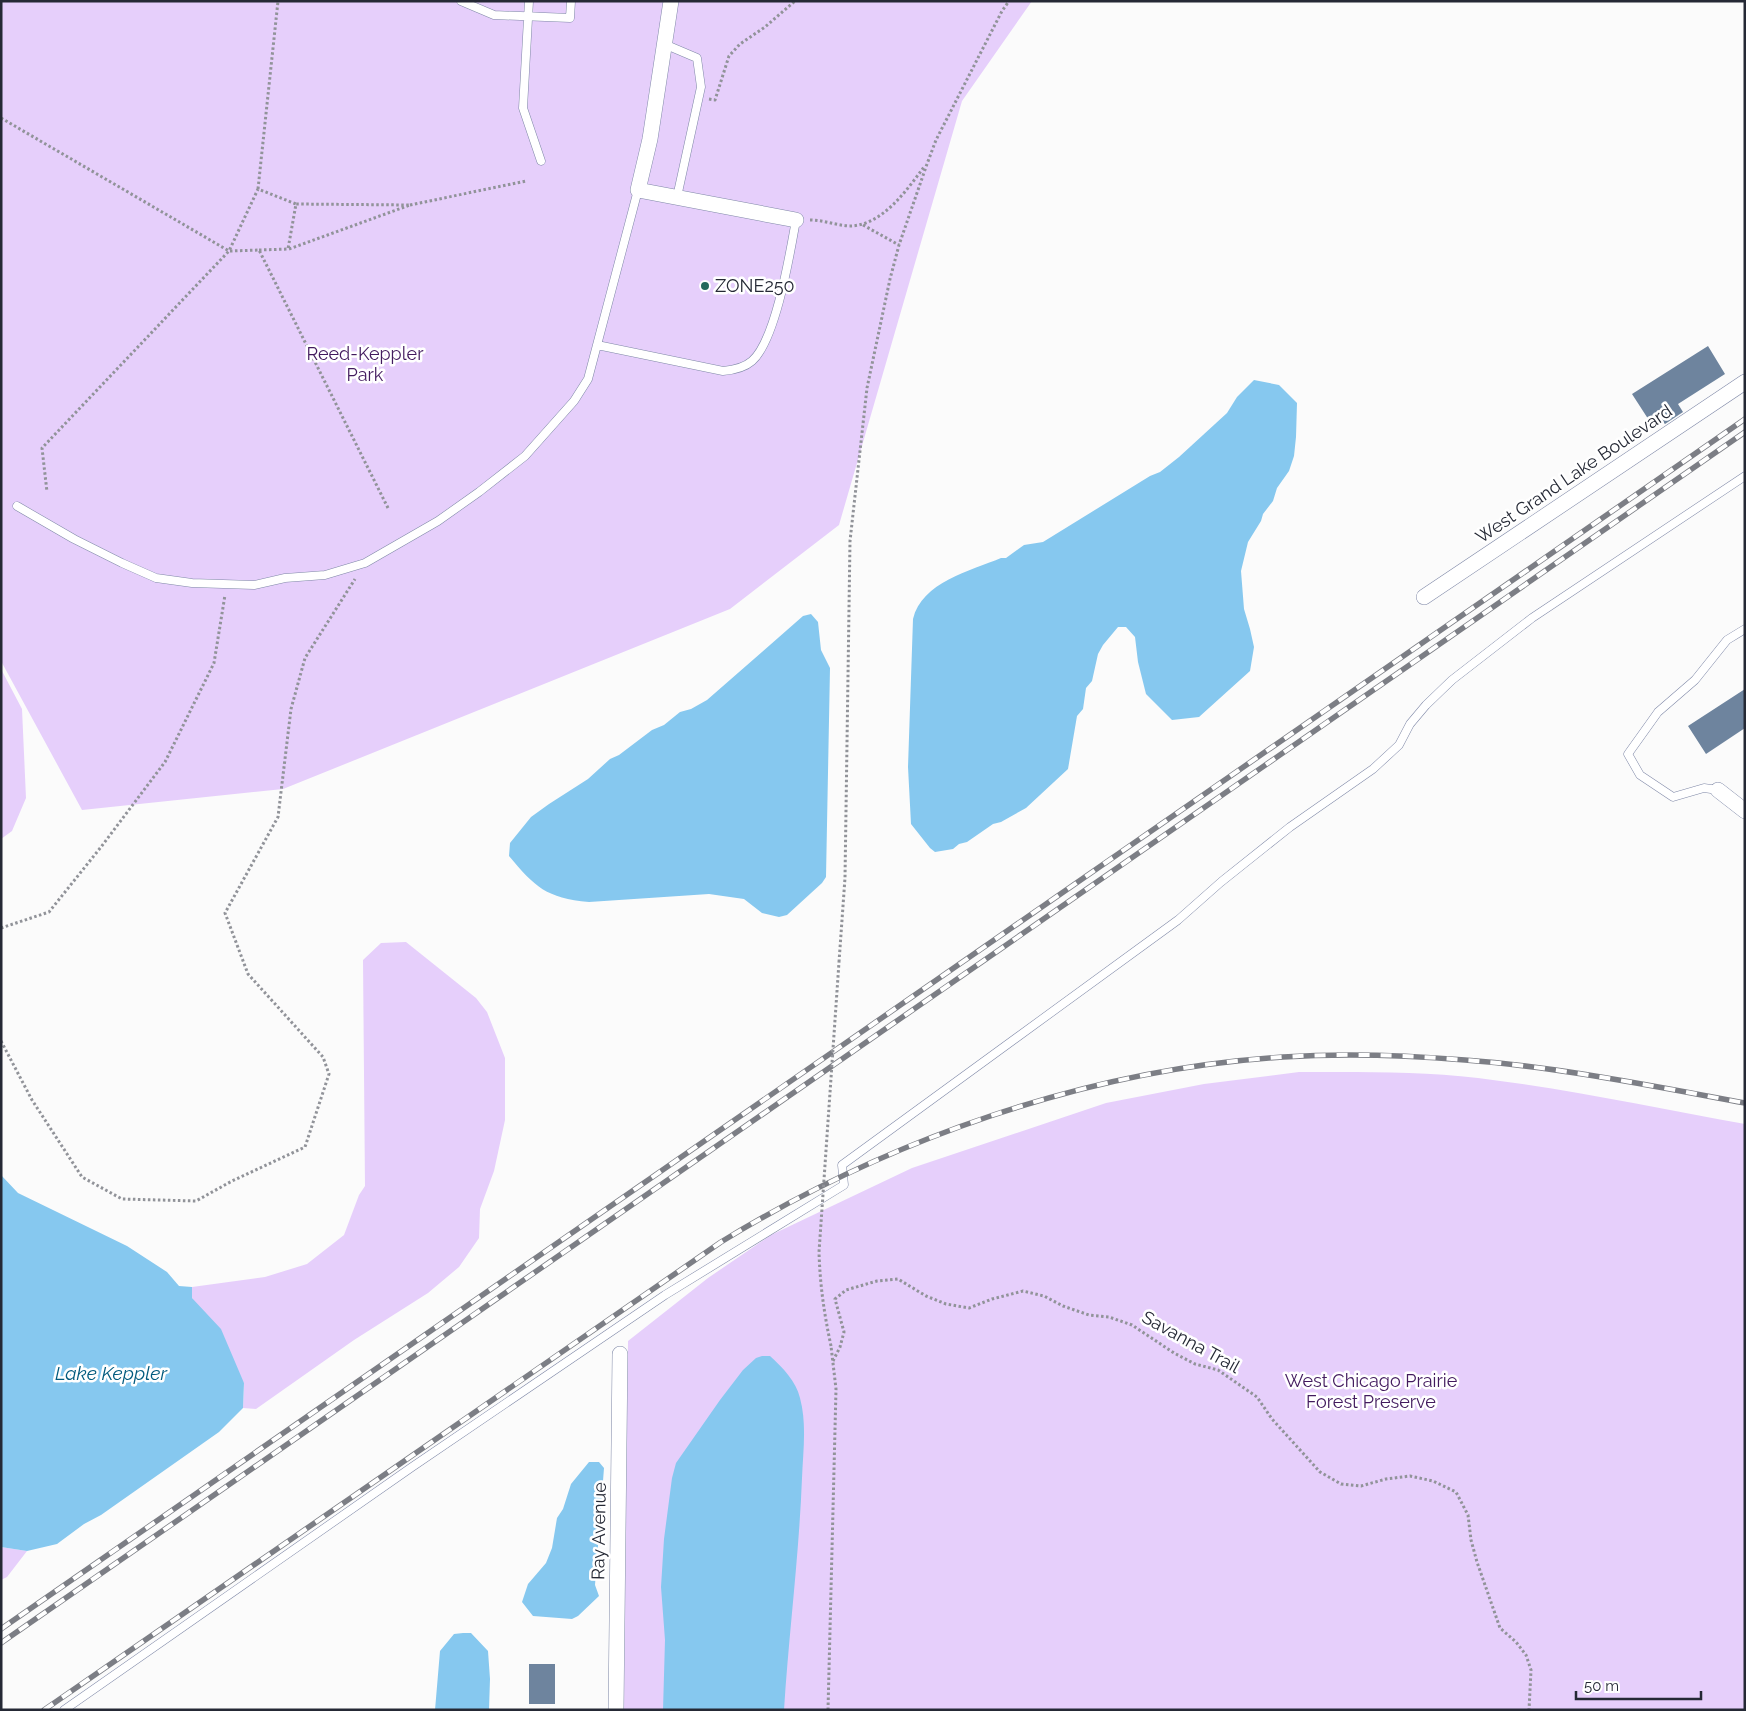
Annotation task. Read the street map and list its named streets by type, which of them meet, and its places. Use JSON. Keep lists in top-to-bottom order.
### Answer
{
  "streets": {
    "street": ["West Grand Lake Boulevard", "Ray Avenue"],
    "path": ["Savanna Trail"]
  },
  "water": ["Lake Keppler"],
  "parks": ["Reed-Keppler Park", "West Chicago Prairie Forest Preserve"],
  "places": ["ZONE250"],
  "scale_bar": "50 m"
}
